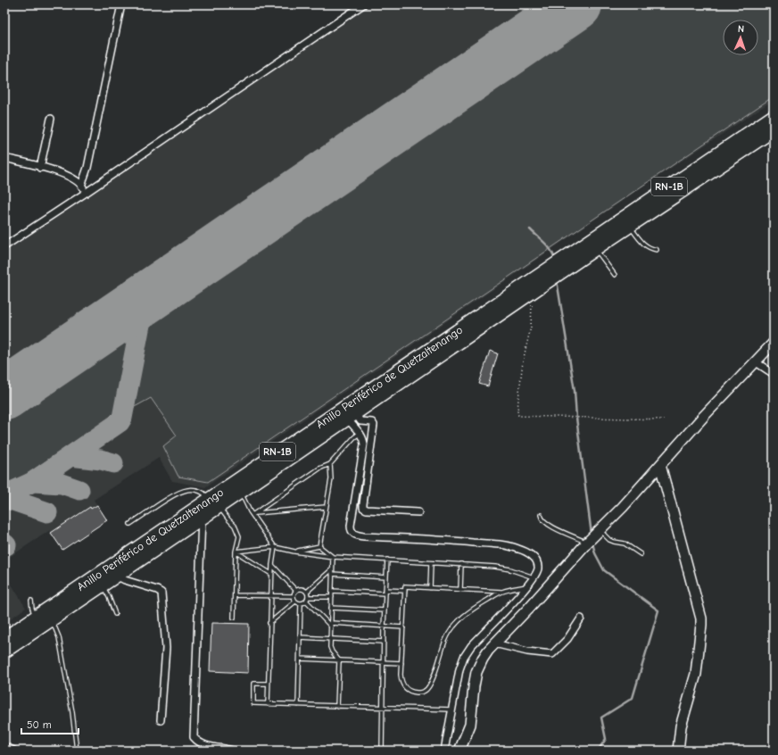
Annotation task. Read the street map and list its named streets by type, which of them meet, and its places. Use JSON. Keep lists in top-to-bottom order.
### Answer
{
  "streets": {
    "highway": ["RN-1B", "Anillo Periférico de Quetzaltenango"]
  },
  "scale_bar": "50 m",
  "north": "top"
}
